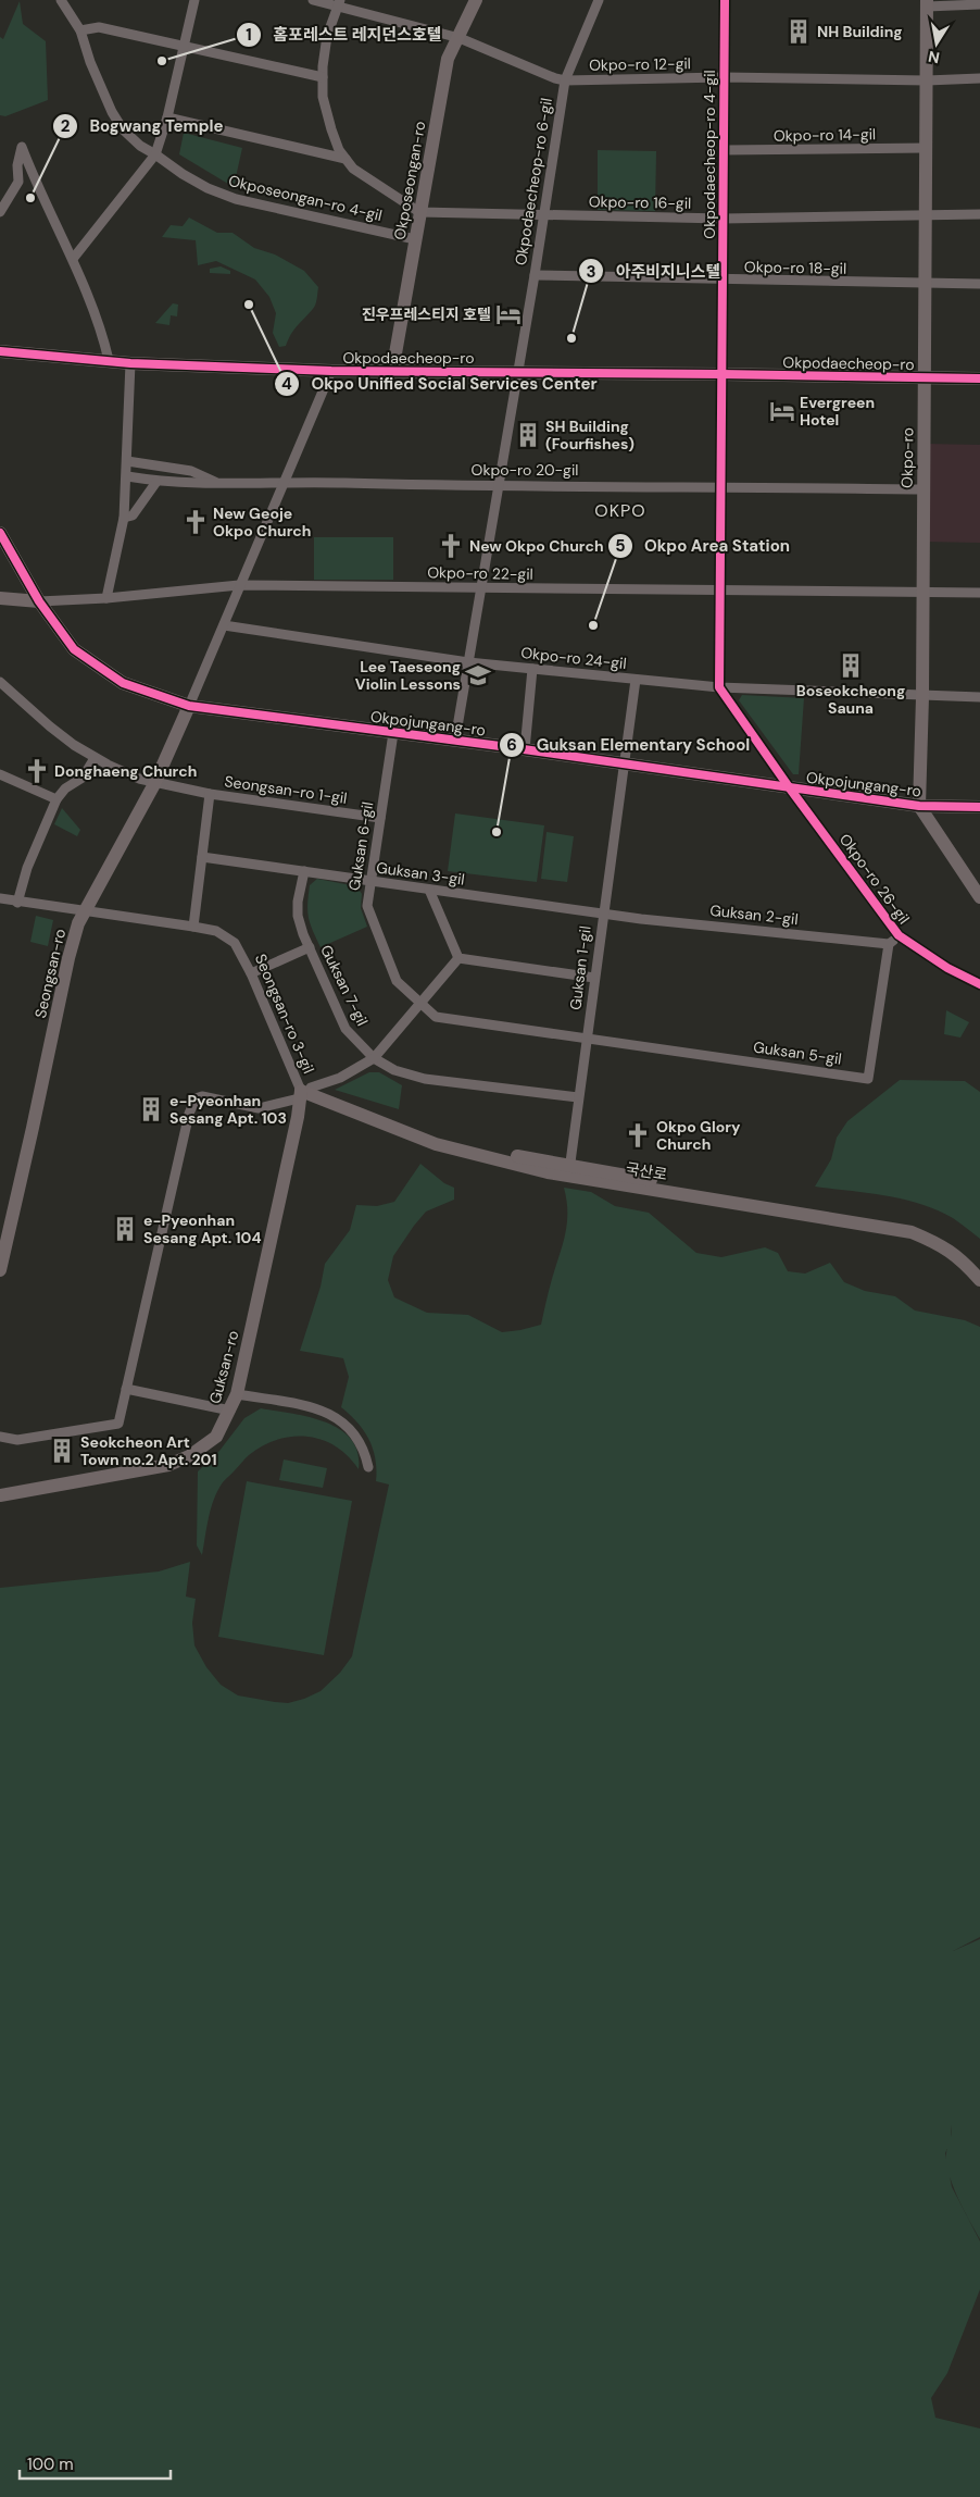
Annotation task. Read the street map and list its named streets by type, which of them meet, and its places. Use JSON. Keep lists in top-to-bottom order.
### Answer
{
  "streets": {
    "street": [
      "Okpo-ro 12-gil",
      "Okpo-ro 14-gil",
      "Okpodaecheop-ro 4-gil",
      "Okposeongan-ro",
      "Okpodaecheop-ro 6-gil",
      "Okposeongan-ro 4-gil",
      "Okpo-ro 16-gil",
      "Okpo-ro 18-gil",
      "Okpodaecheop-ro",
      "Okpo-ro",
      "Okpo-ro 20-gil",
      "Okpo-ro 22-gil",
      "Okpo-ro 24-gil",
      "Okpojungang-ro",
      "Seongsan-ro 1-gil",
      "Guksan 6-gil",
      "Guksan 3-gil",
      "Okpo-ro 26-gil",
      "Guksan 2-gil",
      "Guksan 1-gil",
      "Seongsan-ro",
      "Guksan 7-gil",
      "Seongsan-ro 3-gil",
      "Guksan 5-gil",
      "국산로",
      "Guksan-ro"
    ]
  },
  "crossings": [
    ["Okpo-ro 12-gil", "Okpodaecheop-ro 4-gil"],
    ["Okpo-ro 12-gil", "Okposeongan-ro"],
    ["Okpo-ro 12-gil", "Okpodaecheop-ro 6-gil"],
    ["Okpo-ro 12-gil", "Okpo-ro"],
    ["Okpo-ro 14-gil", "Okpodaecheop-ro 4-gil"],
    ["Okpo-ro 14-gil", "Okpo-ro"],
    ["Okpodaecheop-ro 4-gil", "Okpo-ro 16-gil"],
    ["Okpodaecheop-ro 4-gil", "Okpo-ro 18-gil"],
    ["Okpodaecheop-ro 4-gil", "Okpodaecheop-ro"],
    ["Okpodaecheop-ro 4-gil", "Okpo-ro 20-gil"],
    ["Okpodaecheop-ro 4-gil", "Okpo-ro 22-gil"],
    ["Okpodaecheop-ro 4-gil", "Okpo-ro 24-gil"],
    ["Okpodaecheop-ro 4-gil", "Okpo-ro 26-gil"],
    ["Okposeongan-ro", "Okposeongan-ro 4-gil"],
    ["Okposeongan-ro", "Okpo-ro 16-gil"],
    ["Okposeongan-ro", "Okpodaecheop-ro"],
    ["Okpodaecheop-ro 6-gil", "Okpo-ro 16-gil"],
    ["Okpodaecheop-ro 6-gil", "Okpo-ro 18-gil"],
    ["Okpodaecheop-ro 6-gil", "Okpodaecheop-ro"],
    ["Okpodaecheop-ro 6-gil", "Okpo-ro 20-gil"],
    ["Okpodaecheop-ro 6-gil", "Okpo-ro 22-gil"],
    ["Okpodaecheop-ro 6-gil", "Okpo-ro 24-gil"],
    ["Okpodaecheop-ro 6-gil", "Okpojungang-ro"],
    ["Okpo-ro 16-gil", "Okpo-ro"],
    ["Okpo-ro 18-gil", "Okpo-ro"],
    ["Okpodaecheop-ro", "Okpo-ro"],
    ["Okpo-ro", "Okpo-ro 20-gil"],
    ["Okpo-ro", "Okpo-ro 22-gil"],
    ["Okpo-ro", "Okpo-ro 24-gil"],
    ["Okpo-ro", "Okpojungang-ro"],
    ["Okpo-ro 22-gil", "Okpojungang-ro"],
    ["Okpo-ro 24-gil", "Okpo-ro 26-gil"],
    ["Okpo-ro 24-gil", "Guksan 1-gil"],
    ["Okpojungang-ro", "Guksan 6-gil"],
    ["Okpojungang-ro", "Okpo-ro 26-gil"],
    ["Okpojungang-ro", "Guksan 1-gil"],
    ["Okpojungang-ro", "Seongsan-ro"],
    ["Seongsan-ro 1-gil", "Guksan 6-gil"],
    ["Seongsan-ro 1-gil", "Seongsan-ro"],
    ["Guksan 6-gil", "Guksan 3-gil"],
    ["Guksan 6-gil", "Guksan 1-gil"],
    ["Guksan 6-gil", "Guksan 5-gil"],
    ["Guksan 3-gil", "Guksan 2-gil"],
    ["Guksan 3-gil", "Guksan 1-gil"],
    ["Guksan 3-gil", "Guksan 7-gil"],
    ["Guksan 2-gil", "Guksan 1-gil"],
    ["Guksan 2-gil", "Guksan 5-gil"],
    ["Guksan 1-gil", "Guksan 7-gil"],
    ["Guksan 1-gil", "Guksan 5-gil"],
    ["Guksan 1-gil", "국산로"],
    ["Seongsan-ro", "Seongsan-ro 3-gil"],
    ["Seongsan-ro 3-gil", "국산로"],
    ["Seongsan-ro 3-gil", "Guksan-ro"],
    ["국산로", "Guksan-ro"]
  ],
  "districts": ["OKPO"],
  "places": {
    "building": [
      "NH Building",
      "SH Building (Fourfishes)",
      "Boseokcheong Sauna",
      "e-Pyeonhan Sesang Apt. 103",
      "e-Pyeonhan Sesang Apt. 104",
      "Seokcheon Art Town no.2 Apt. 201"
    ],
    "other": [
      "홈포레스트 레지던스호텔",
      "Bogwang Temple",
      "Okpo Unified Social Services Center",
      "아주비지니스텔",
      "Okpo Area Station",
      "Guksan Elementary School"
    ],
    "hotel": ["진우프레스티지 호텔", "Evergreen Hotel"],
    "church": [
      "New Geoje Okpo Church",
      "New Okpo Church",
      "Donghaeng Church",
      "Okpo Glory Church"
    ],
    "school or university": ["Lee Taeseong Violin Lessons"]
  },
  "scale_bar": "100 m",
  "north": "bottom"
}
